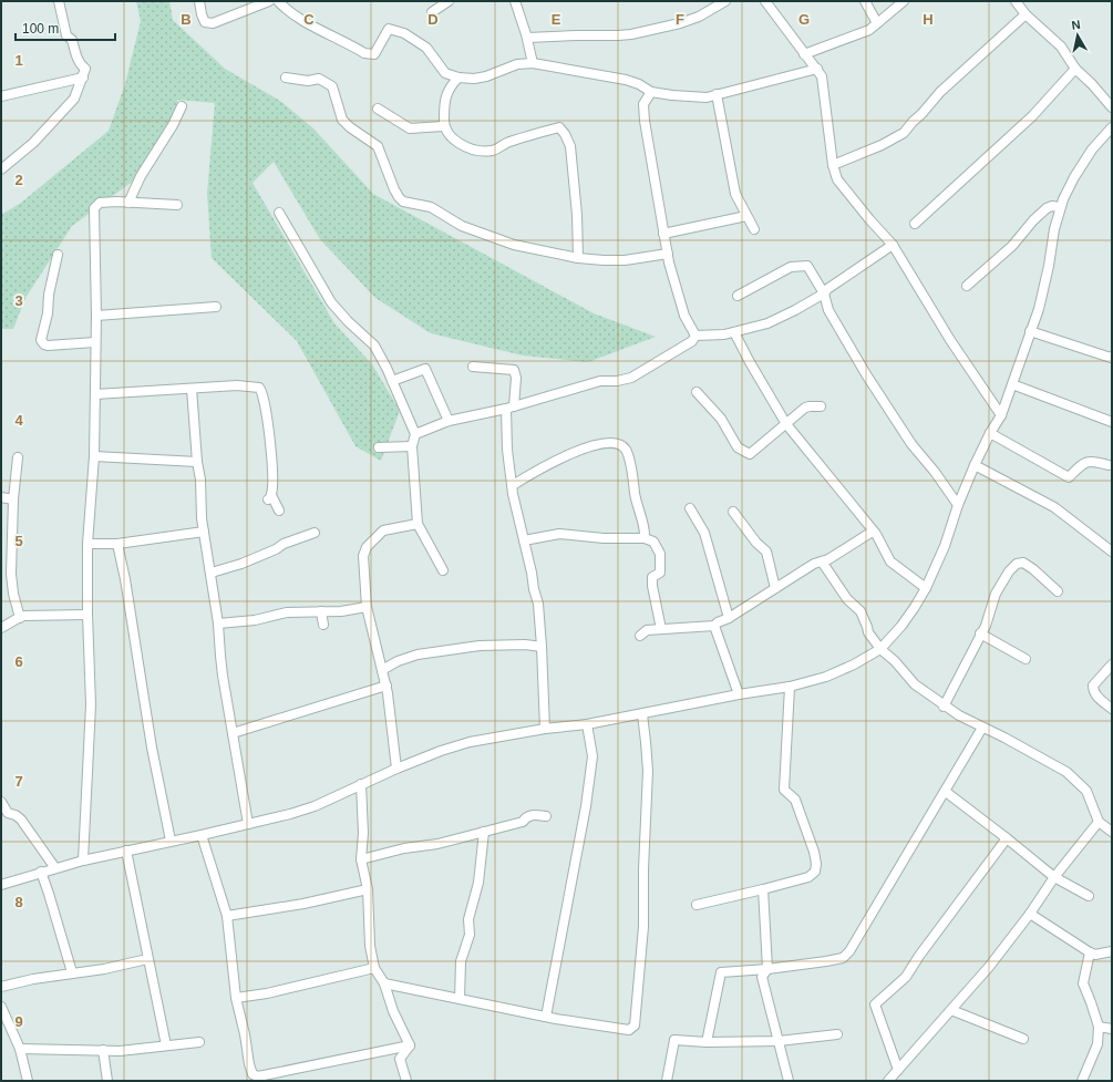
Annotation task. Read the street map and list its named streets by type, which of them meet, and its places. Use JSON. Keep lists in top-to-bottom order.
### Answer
{
  "scale_bar": "100 m",
  "north": "top",
  "grid": {
    "columns": [
      "B",
      "C",
      "D",
      "E",
      "F",
      "G",
      "H"
    ],
    "rows": [
      "1",
      "2",
      "3",
      "4",
      "5",
      "6",
      "7",
      "8",
      "9"
    ]
  }
}
